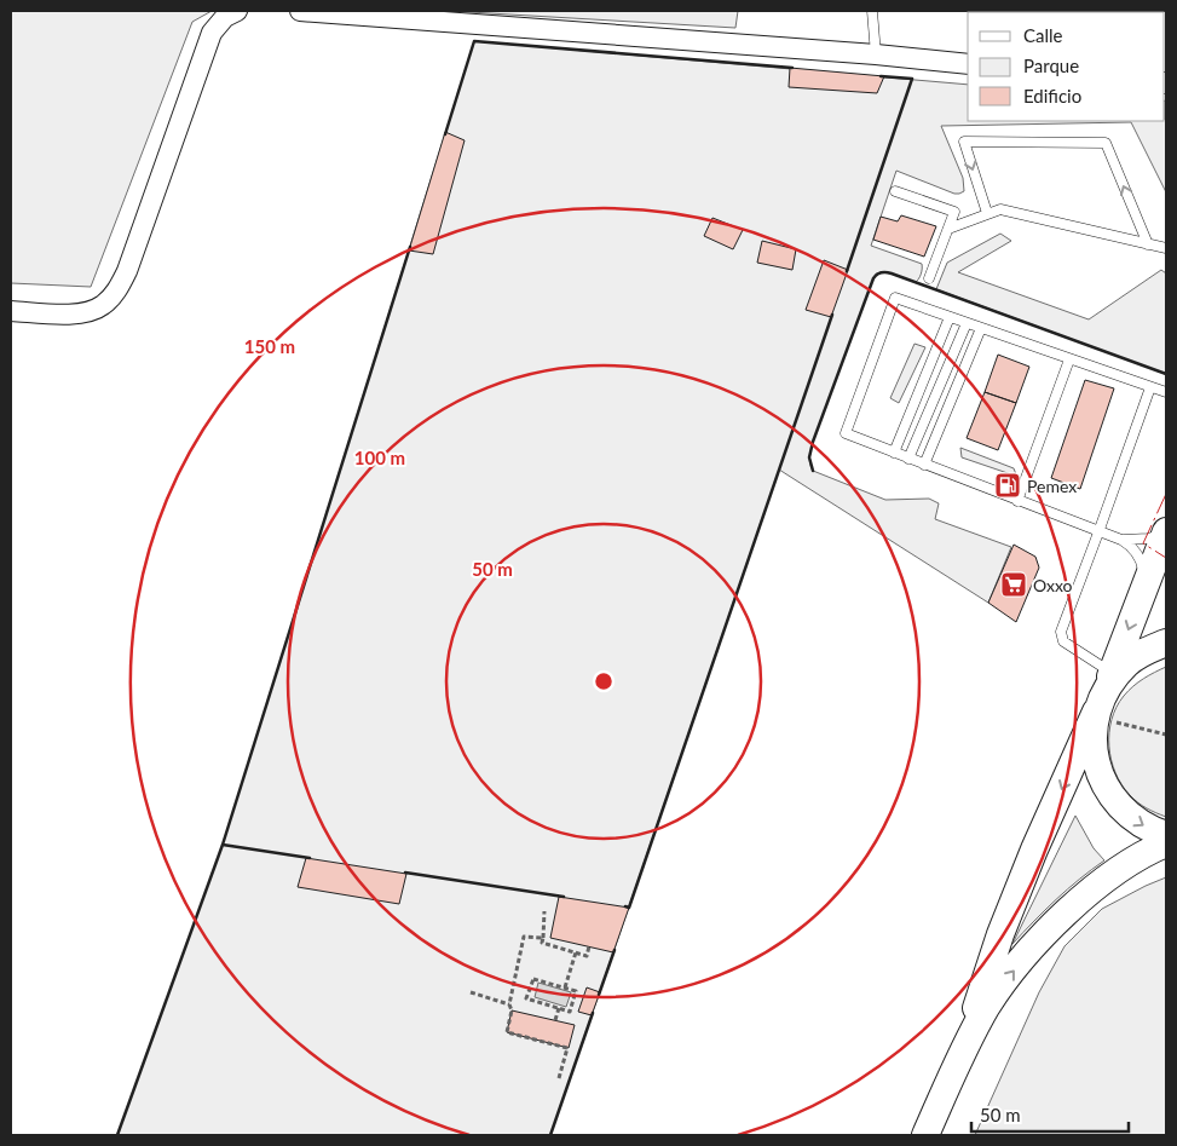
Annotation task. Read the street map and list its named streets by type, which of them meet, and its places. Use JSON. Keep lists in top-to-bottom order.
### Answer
{
  "places": {
    "fuel station": ["Pemex"],
    "supermarket": ["Oxxo"]
  },
  "legend": ["Calle", "Parque", "Edificio"],
  "scale_bar": "50 m",
  "rings": ["150 m", "100 m", "50 m"]
}
